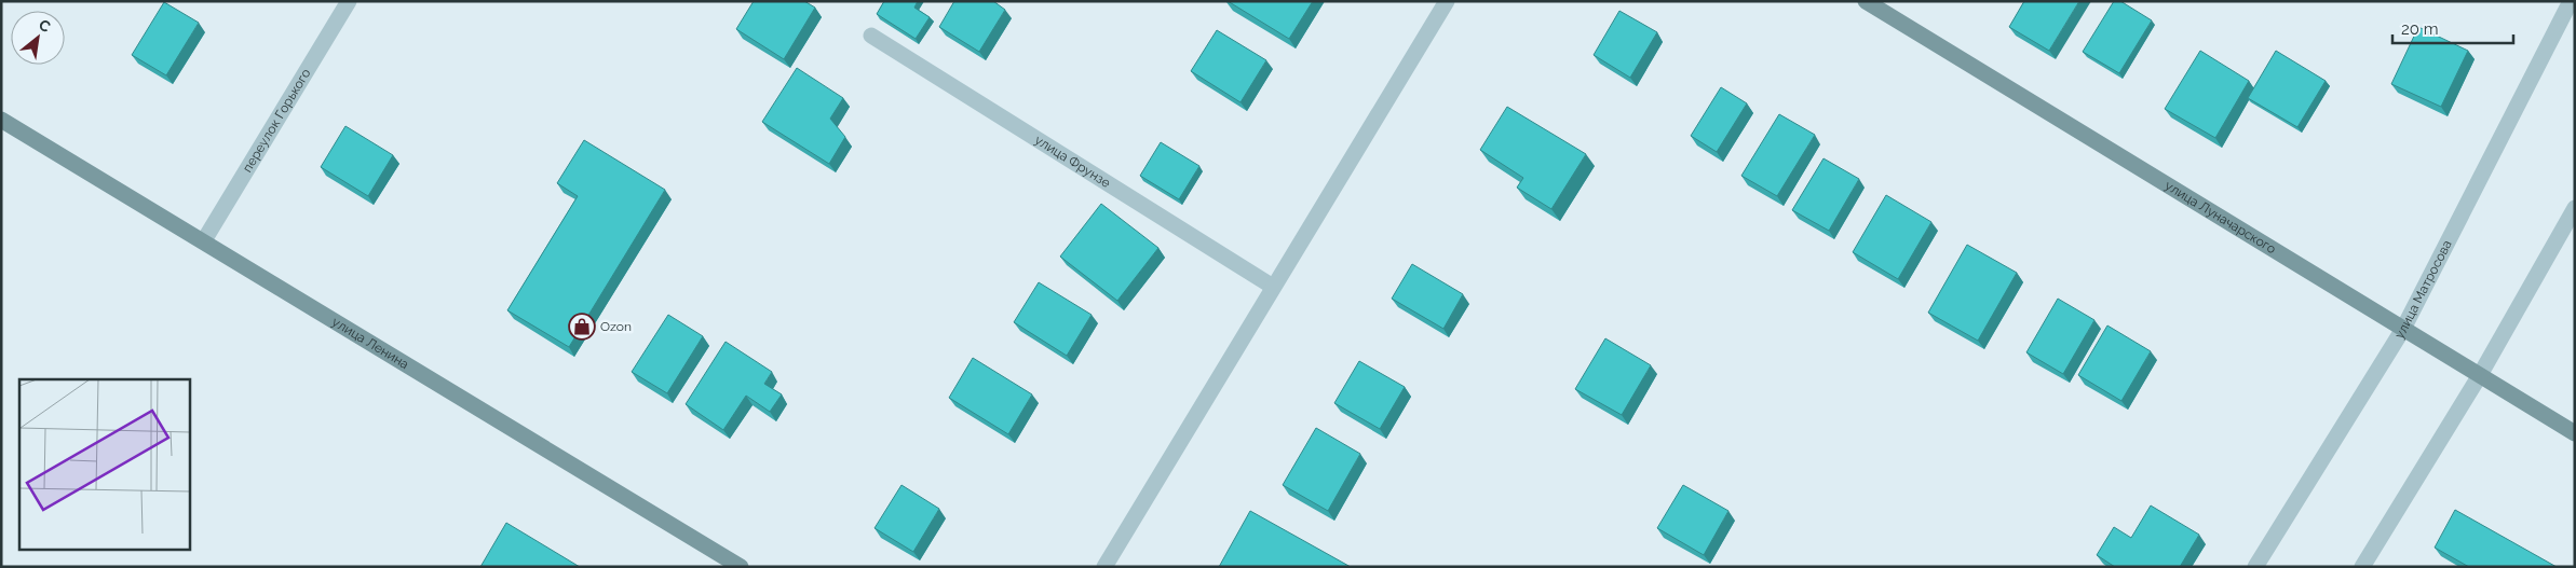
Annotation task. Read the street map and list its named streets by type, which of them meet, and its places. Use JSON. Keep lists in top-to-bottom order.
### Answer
{
  "streets": {
    "main road": ["улица Луначарского", "улица Ленина"],
    "street": ["переулок Горького", "улица Фрунзе", "улица Матросова"]
  },
  "crossings": [
    ["переулок Горького", "улица Ленина"],
    ["улица Луначарского", "улица Матросова"]
  ],
  "places": {
    "shop": ["Ozon"]
  },
  "scale_bar": "20 m",
  "north": "top right"
}
